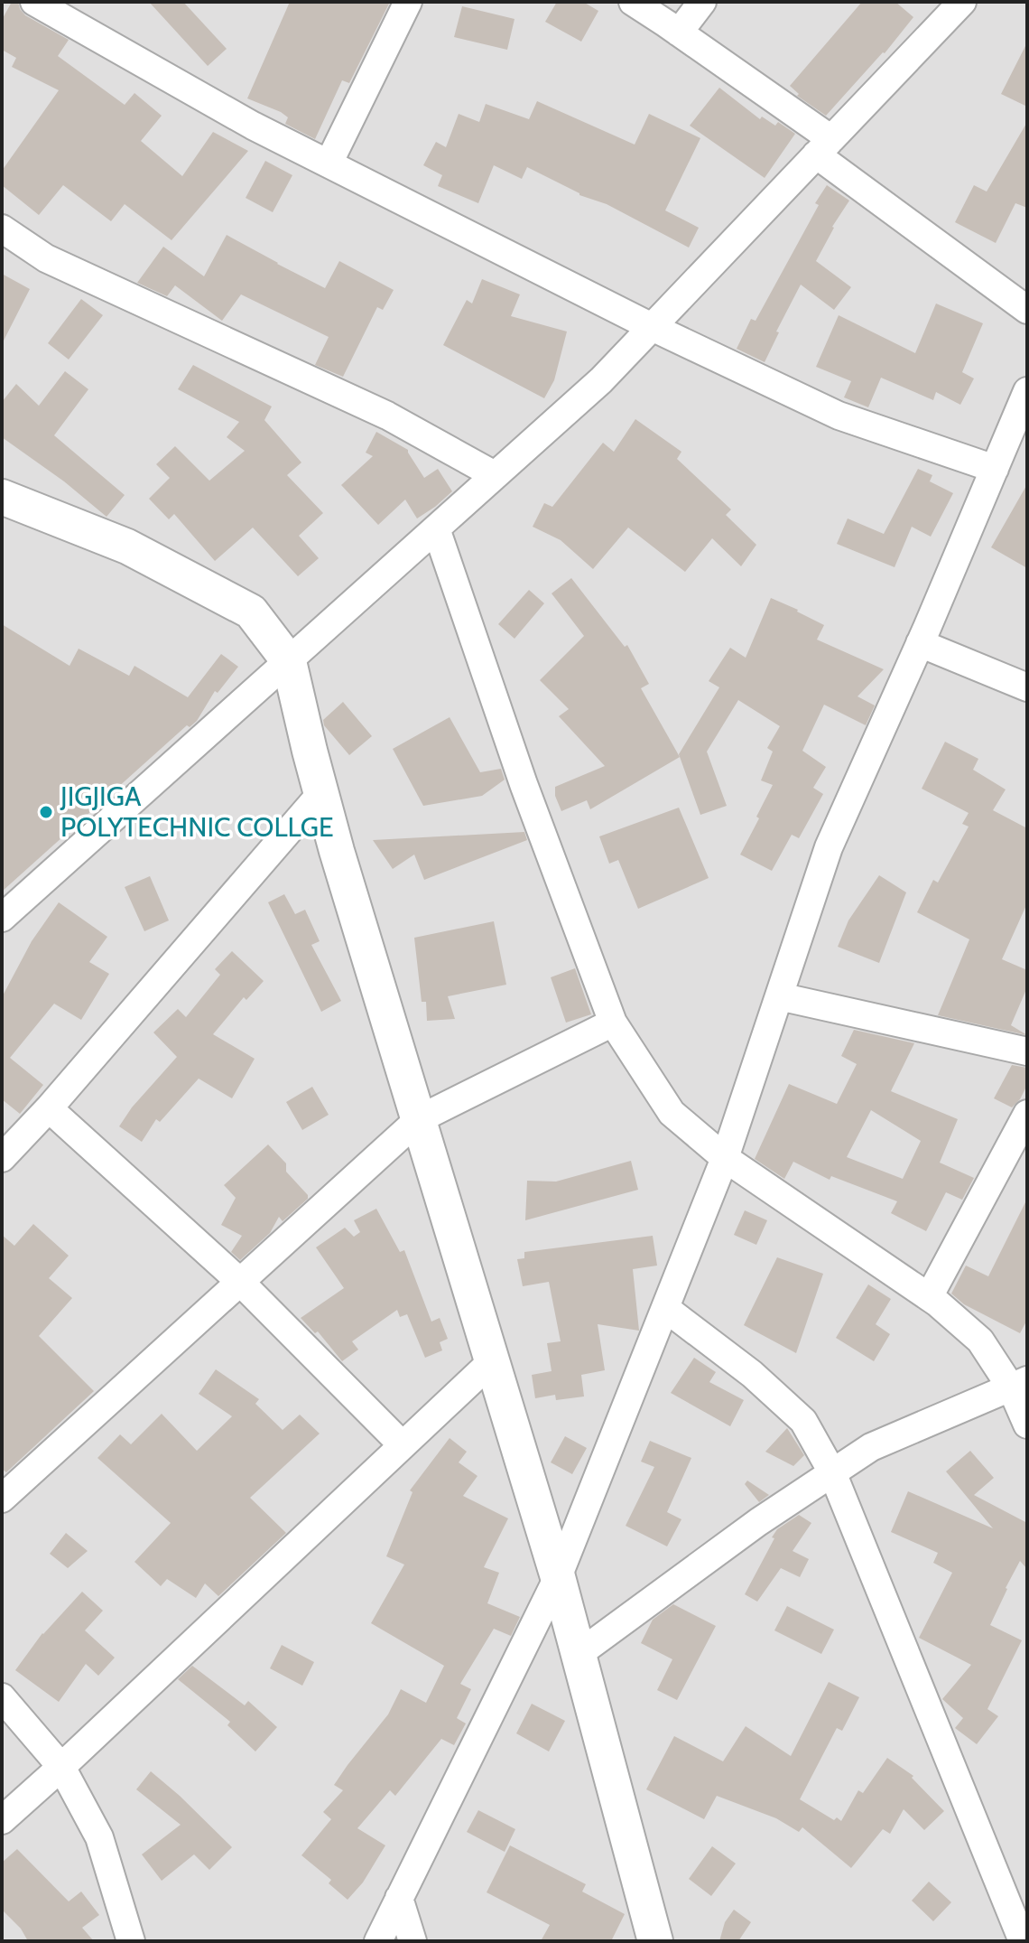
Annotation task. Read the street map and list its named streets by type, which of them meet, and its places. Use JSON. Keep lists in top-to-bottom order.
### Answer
{
  "places": ["JIGJIGA POLYTECHNIC COLLGE"]
}
